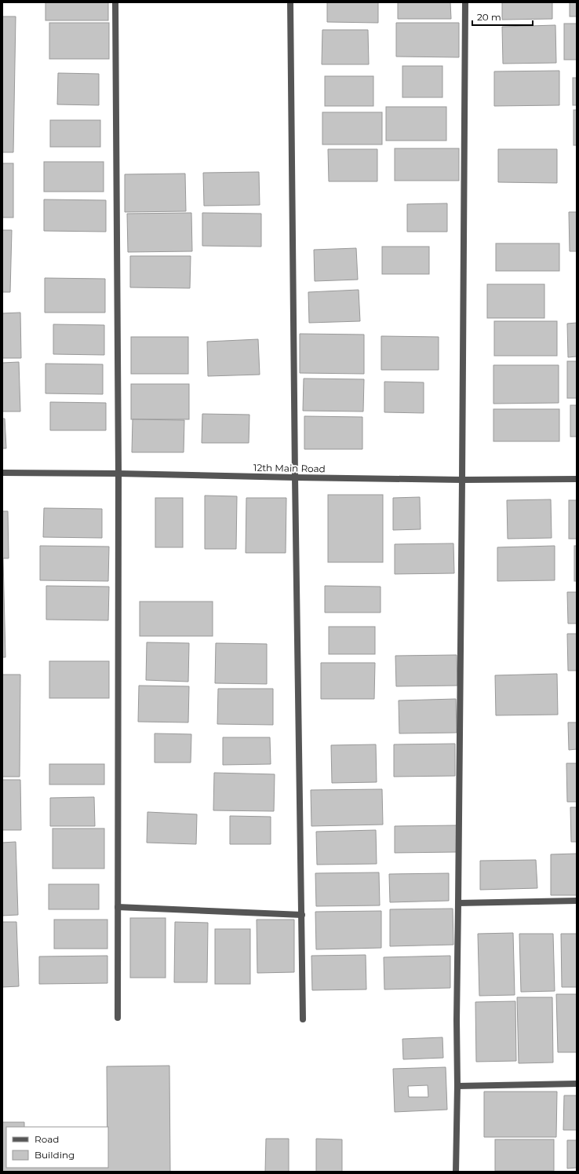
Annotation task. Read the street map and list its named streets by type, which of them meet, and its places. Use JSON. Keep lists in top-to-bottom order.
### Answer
{
  "streets": {
    "street": ["12th Main Road"]
  },
  "legend": ["Road", "Building"],
  "scale_bar": "20 m"
}
